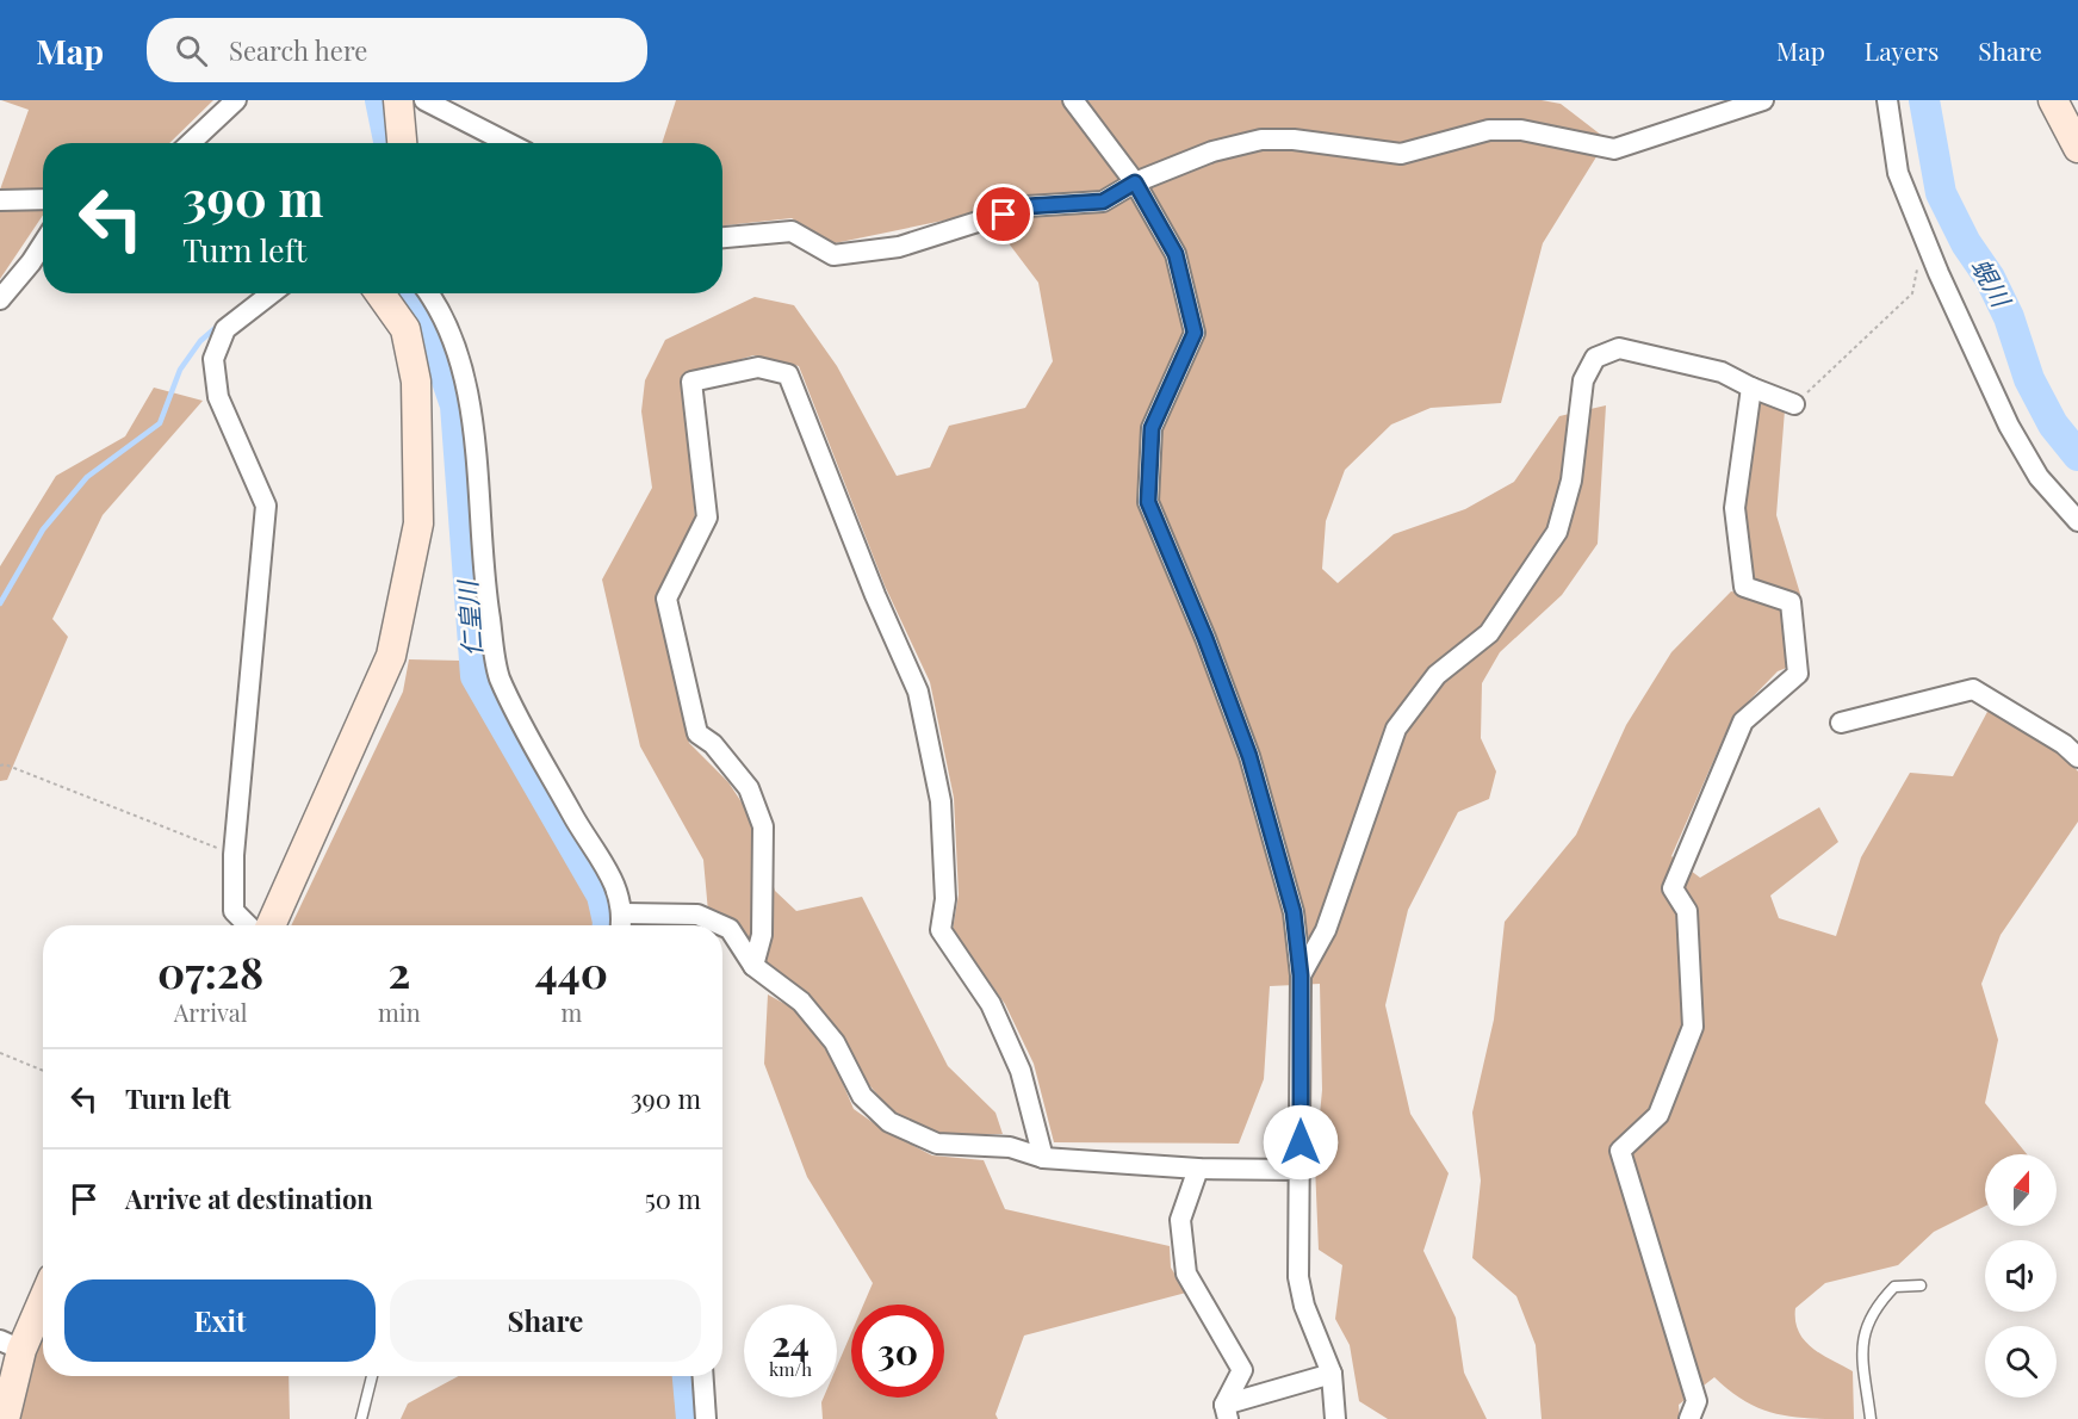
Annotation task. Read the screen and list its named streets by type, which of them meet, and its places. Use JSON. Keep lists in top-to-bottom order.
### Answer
{
  "water": ["蜆川", "仁皇川"],
  "north": "top",
  "page": {
    "header": "Map",
    "search": "Search here",
    "nav": ["Map", "Layers", "Share"],
    "turn": ["390 m", "Turn left"],
    "eta": [
      "07:28",
      "Arrival",
      "2",
      "min",
      "440",
      "m"
    ],
    "list": [
      {
        "name": "Turn left",
        "value": "390 m"
      },
      {
        "name": "Arrive at destination",
        "value": "50 m"
      }
    ],
    "buttons": ["Exit", "Share"],
    "speed": "24 km/h",
    "limit": "30"
  }
}
